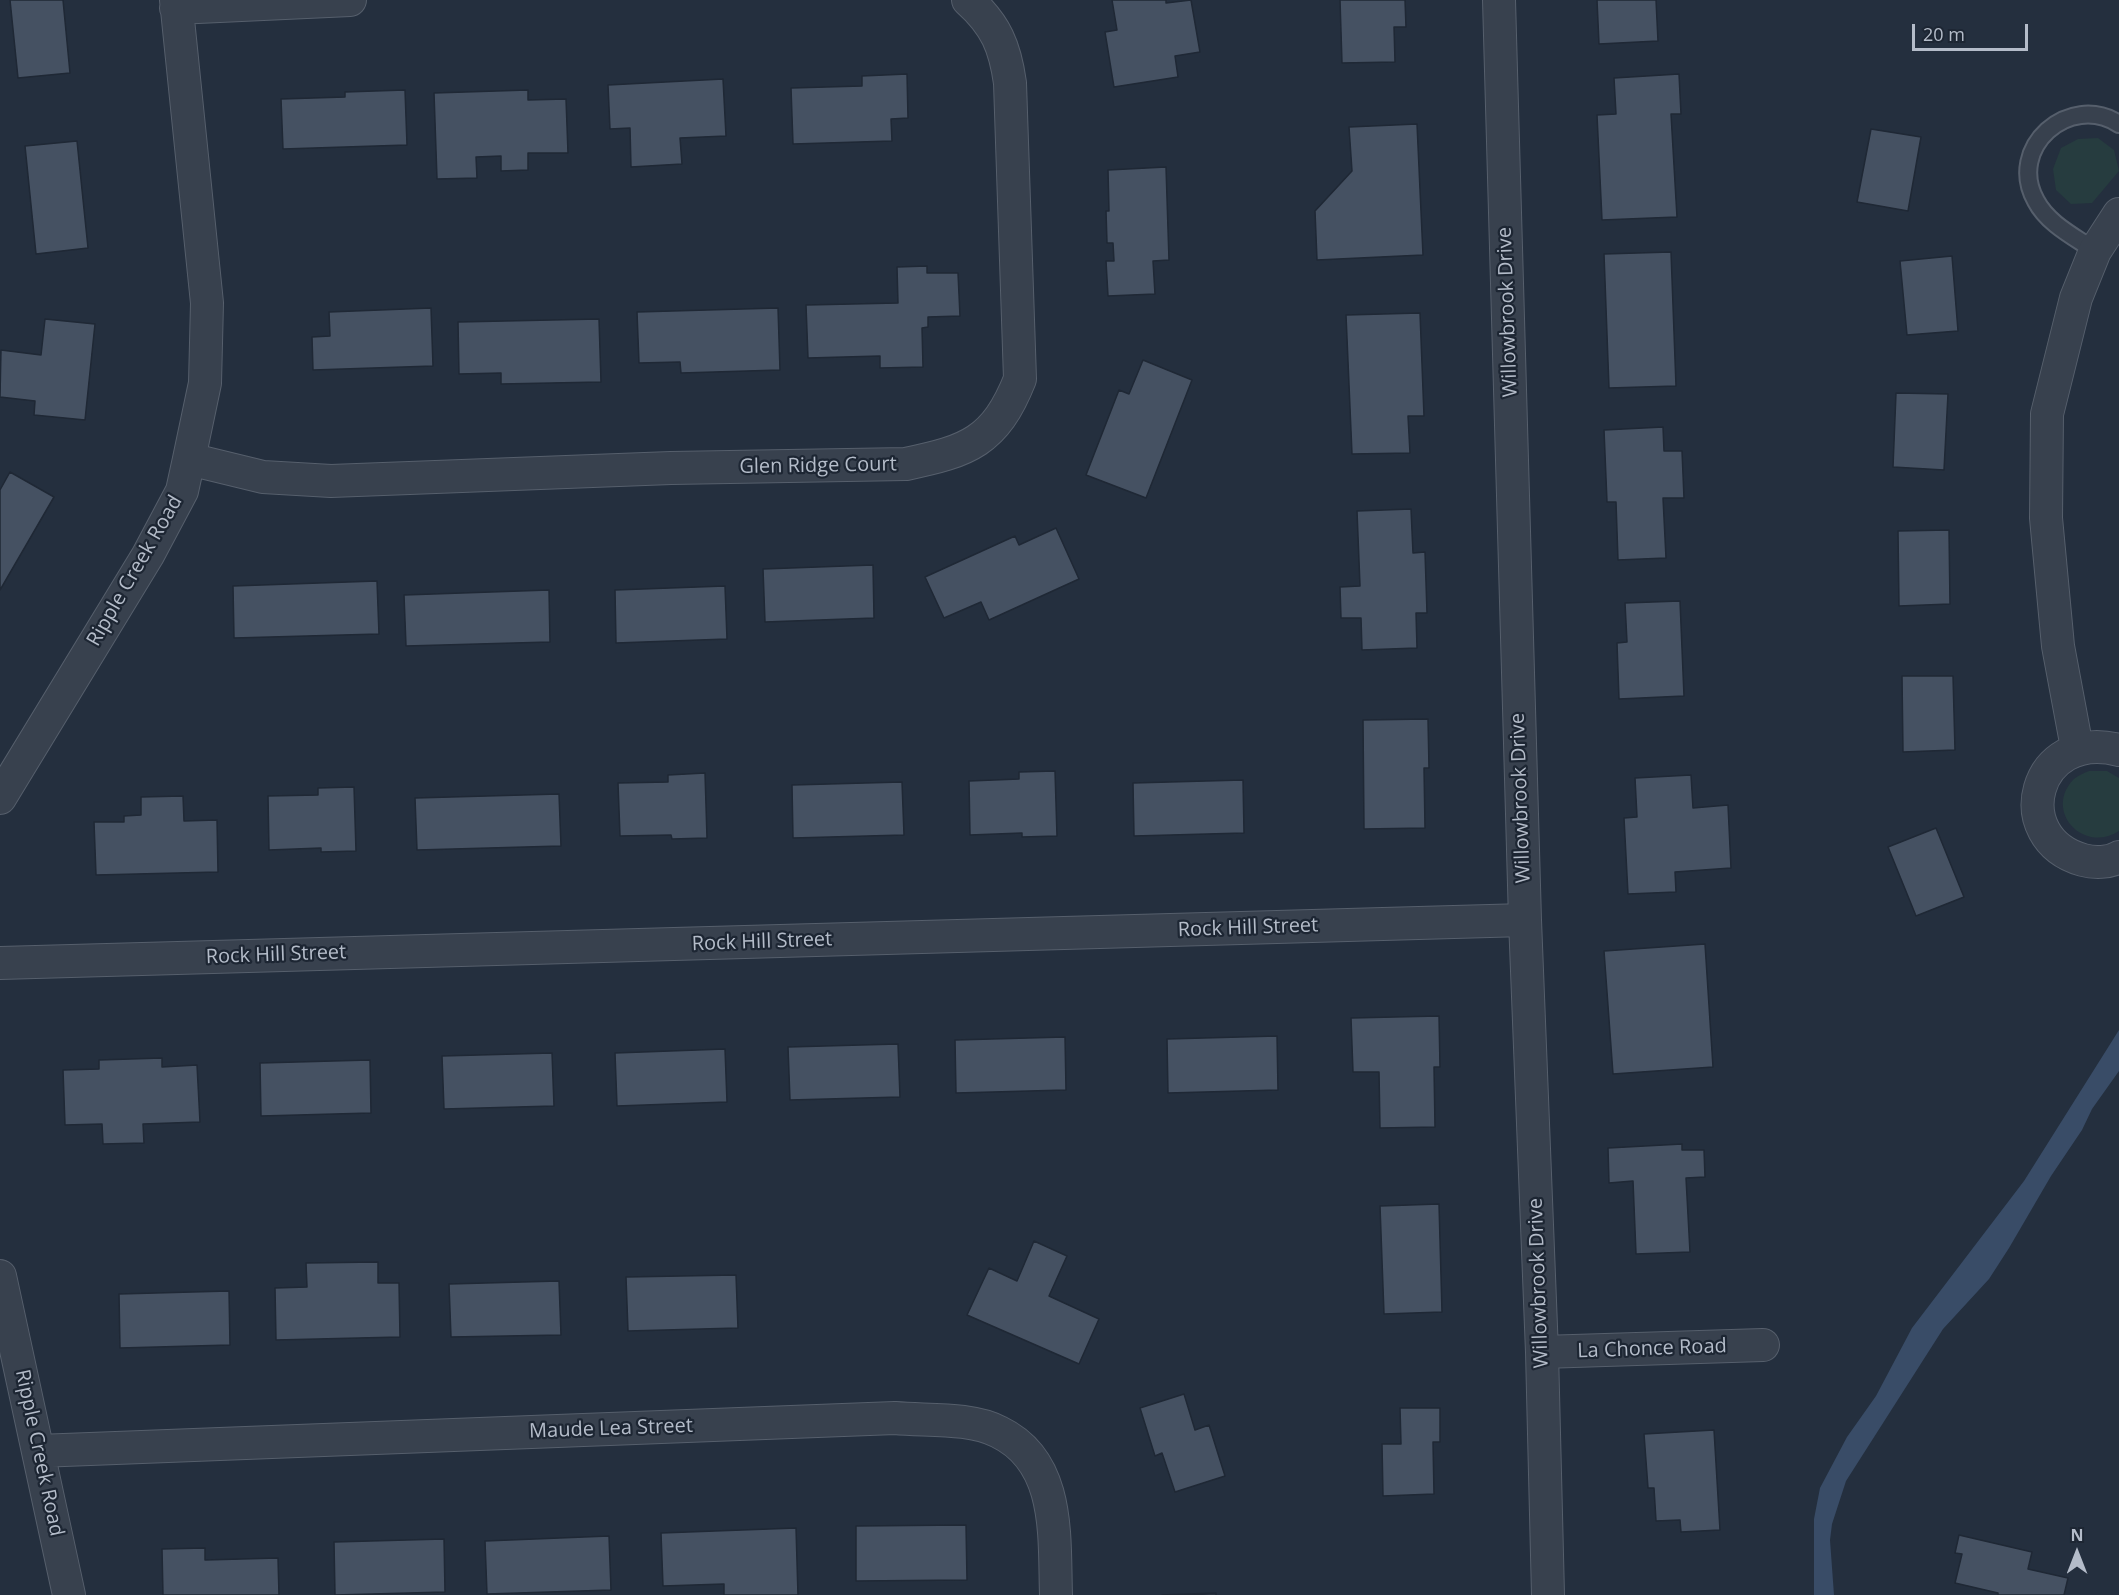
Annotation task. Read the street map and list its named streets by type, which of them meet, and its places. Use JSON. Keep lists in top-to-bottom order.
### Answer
{
  "streets": {
    "street": [
      "Willowbrook Drive",
      "Glen Ridge Court",
      "Ripple Creek Road",
      "Rock Hill Street",
      "La Chonce Road",
      "Maude Lea Street"
    ]
  },
  "crossings": [
    ["Willowbrook Drive", "Rock Hill Street"],
    ["Willowbrook Drive", "La Chonce Road"],
    ["Glen Ridge Court", "Ripple Creek Road"],
    ["Ripple Creek Road", "Maude Lea Street"]
  ],
  "scale_bar": "20 m",
  "north": "top"
}
